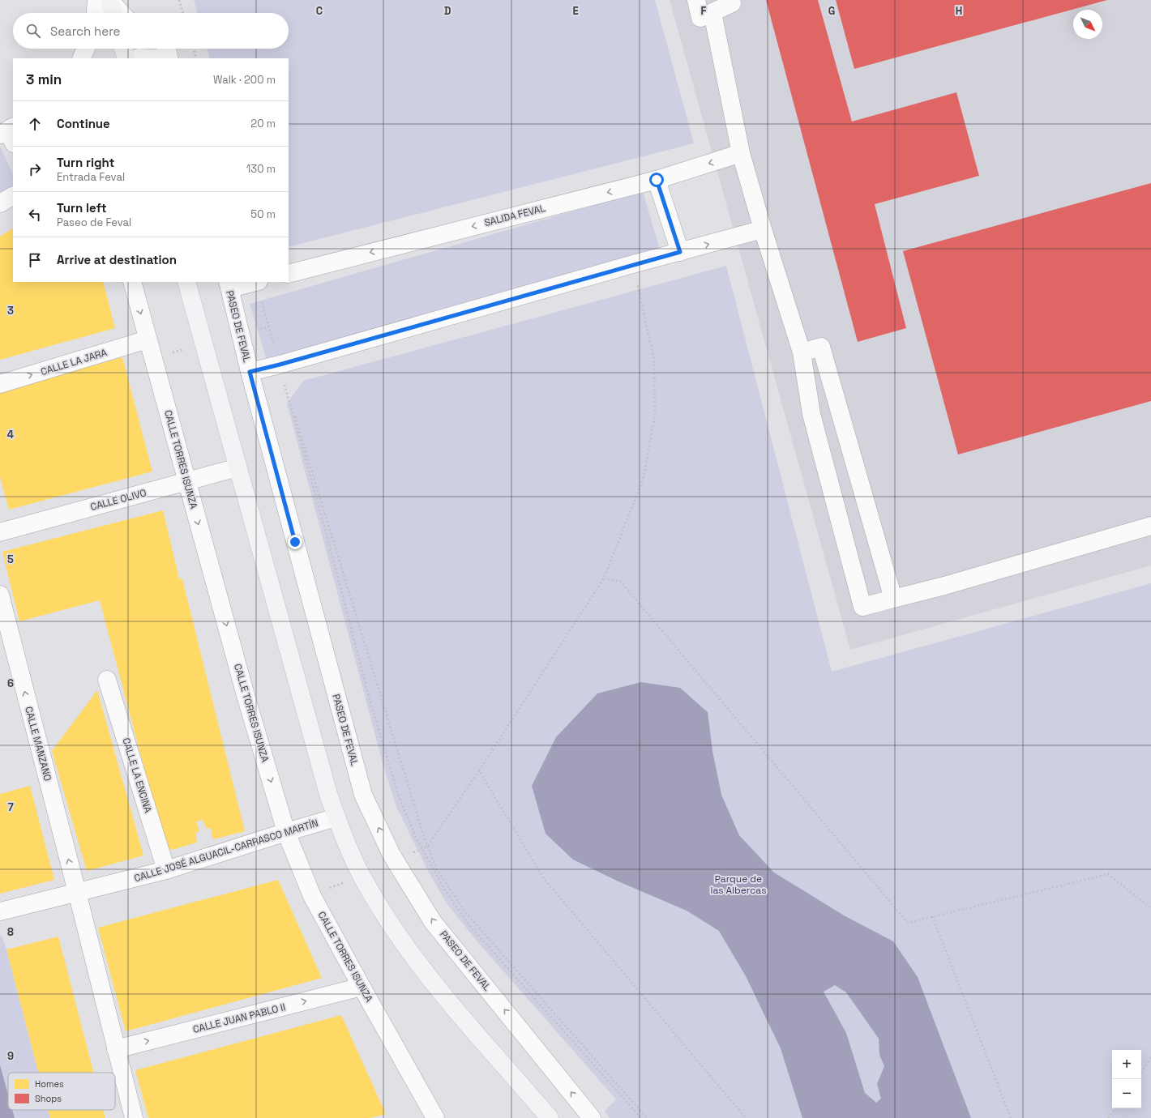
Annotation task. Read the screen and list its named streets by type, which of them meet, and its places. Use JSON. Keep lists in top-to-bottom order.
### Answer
{
  "streets": {
    "street": [
      "SALIDA FEVAL",
      "PASEO DE FEVAL",
      "CALLE LA JARA",
      "CALLE TORRES ISUNZA",
      "CALLE OLIVO",
      "CALLE MANZANO",
      "CALLE LA ENCINA",
      "CALLE JOSÉ ALGUACIL-CARRASCO MARTÍN",
      "CALLE JUAN PABLO II"
    ]
  },
  "crossings": [
    ["CALLE LA JARA", "CALLE TORRES ISUNZA"],
    ["CALLE TORRES ISUNZA", "CALLE OLIVO"],
    ["CALLE TORRES ISUNZA", "CALLE JOSÉ ALGUACIL-CARRASCO MARTÍN"],
    ["CALLE TORRES ISUNZA", "CALLE JUAN PABLO II"],
    ["CALLE MANZANO", "CALLE JOSÉ ALGUACIL-CARRASCO MARTÍN"],
    ["CALLE MANZANO", "CALLE JUAN PABLO II"],
    ["CALLE LA ENCINA", "CALLE JOSÉ ALGUACIL-CARRASCO MARTÍN"]
  ],
  "one_way": [
    "PASEO DE FEVAL",
    "CALLE LA JARA",
    "CALLE TORRES ISUNZA",
    "CALLE MANZANO",
    "CALLE JUAN PABLO II"
  ],
  "parks": ["Parque de las Albercas"],
  "legend": ["Homes", "Shops"],
  "north": "bottom right",
  "page": {
    "search": "Search here",
    "heading": ["3 min", "Walk · 200 m"],
    "list": [
      ["Continue", "20 m"],
      ["Turn right", "Entrada Feval", "130 m"],
      ["Turn left", "Paseo de Feval", "50 m"],
      "Arrive at destination"
    ],
    "map_buttons": ["+", "−"]
  },
  "grid": {
    "columns": [
      "C",
      "D",
      "E",
      "F",
      "G",
      "H"
    ],
    "rows": [
      "3",
      "4",
      "5",
      "6",
      "7",
      "8",
      "9"
    ]
  }
}
